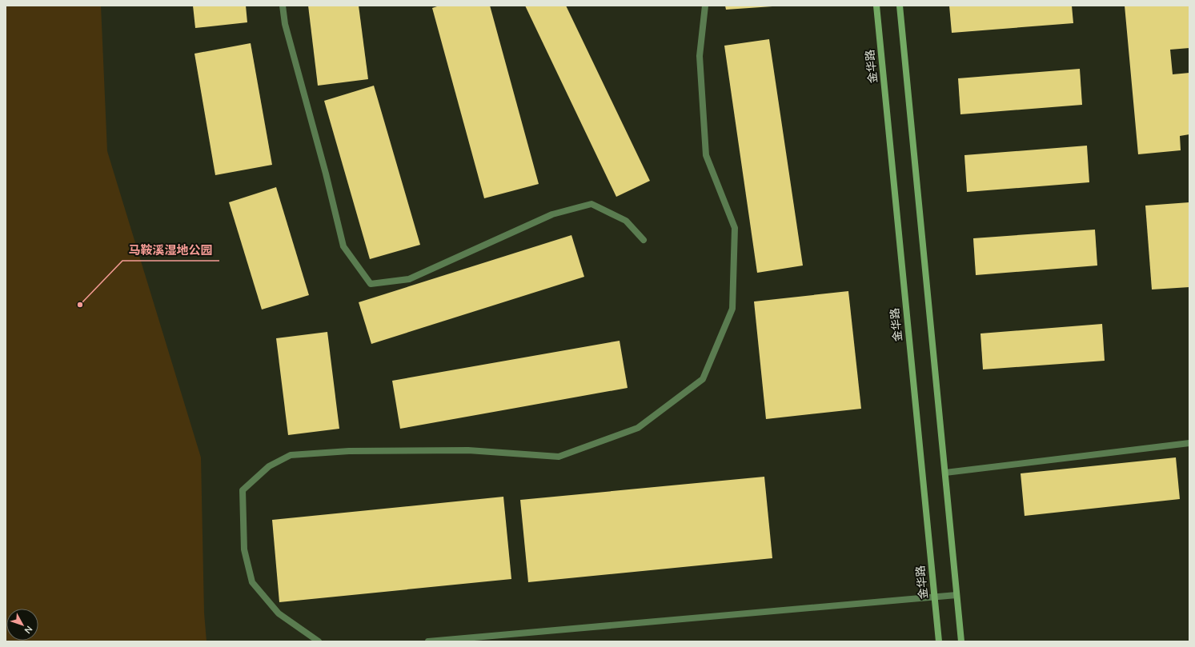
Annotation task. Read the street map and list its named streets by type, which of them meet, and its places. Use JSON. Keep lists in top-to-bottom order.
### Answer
{
  "streets": {
    "main road": ["金华路"]
  },
  "places": ["马鞍溪湿地公园"],
  "north": "bottom right"
}
